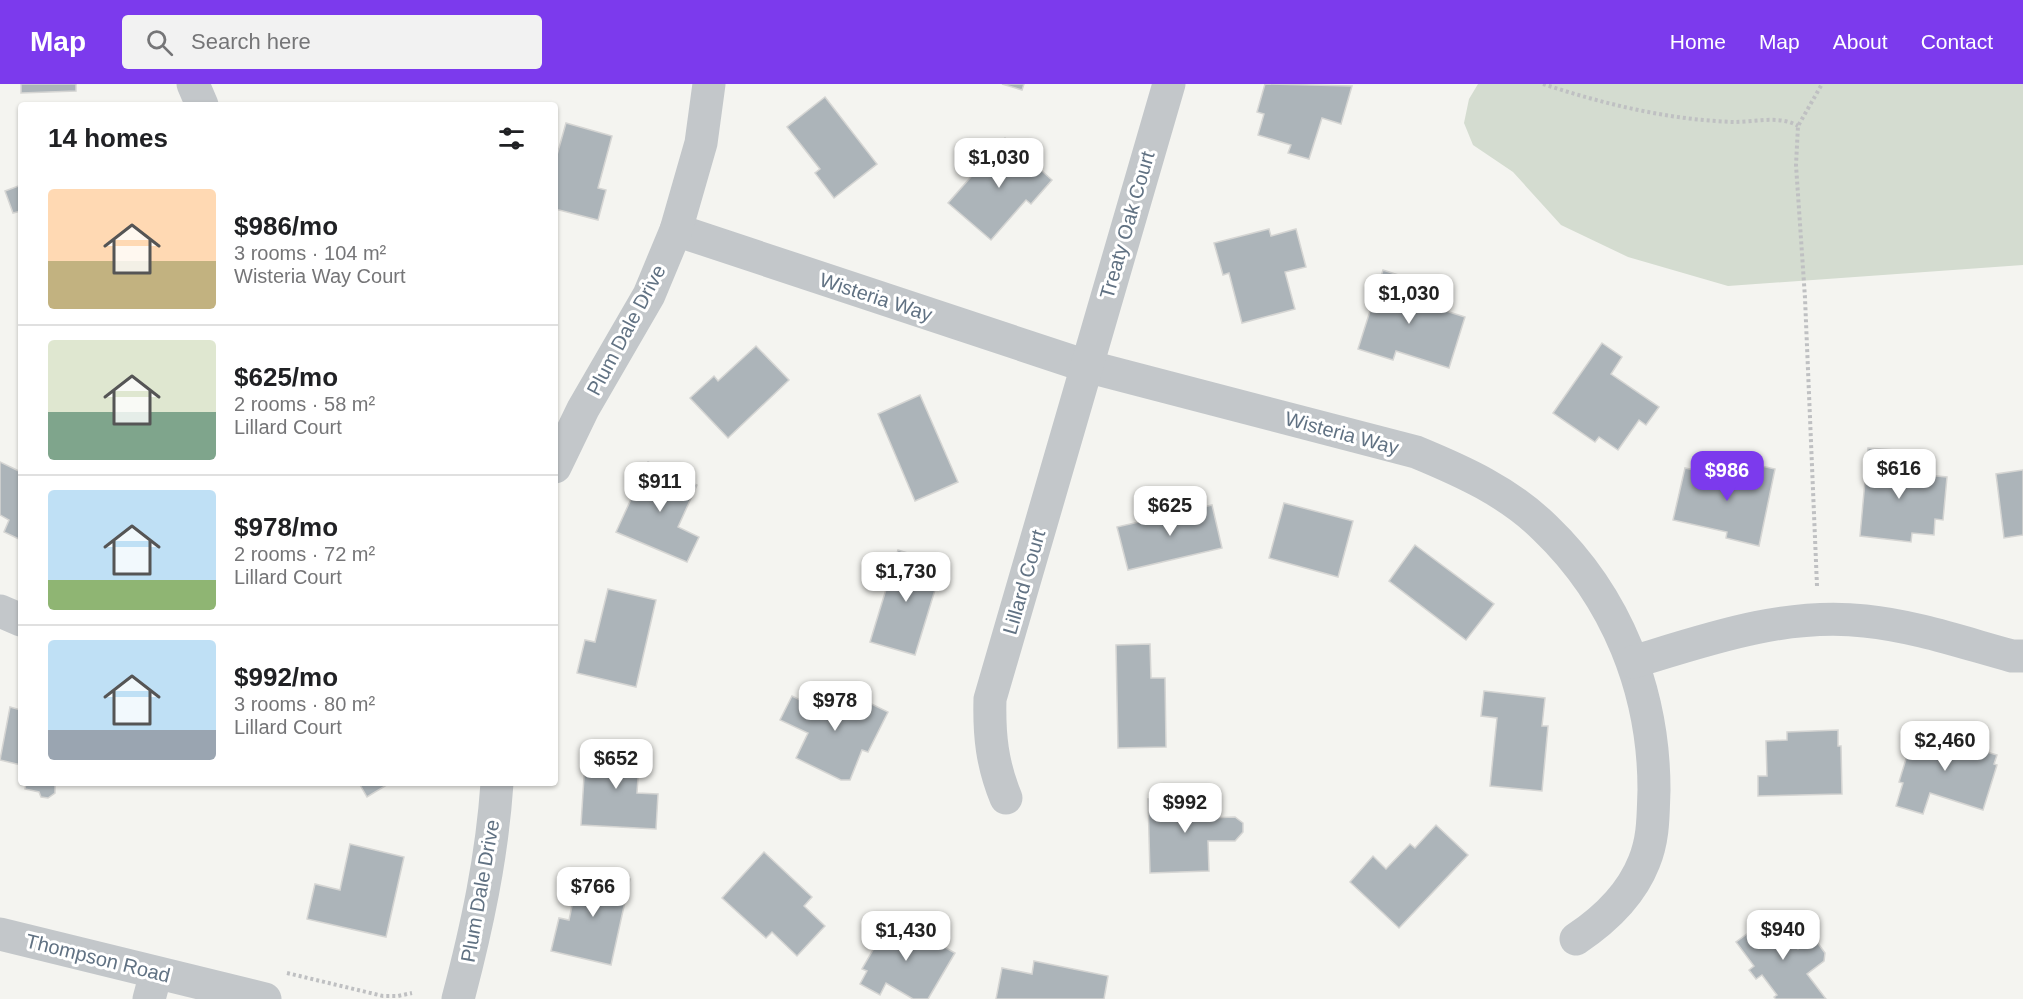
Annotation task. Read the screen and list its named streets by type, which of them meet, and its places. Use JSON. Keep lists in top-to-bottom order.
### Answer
{
  "streets": {
    "street": [
      "Treaty Oak Court",
      "Wisteria Way",
      "Plum Dale Drive",
      "Lillard Court",
      "Thompson Road"
    ]
  },
  "crossings": [
    ["Treaty Oak Court", "Wisteria Way"],
    ["Treaty Oak Court", "Lillard Court"],
    ["Wisteria Way", "Plum Dale Drive"],
    ["Wisteria Way", "Lillard Court"]
  ],
  "page": {
    "header": "Map",
    "search": "Search here",
    "nav": [
      "Home",
      "Map",
      "About",
      "Contact"
    ],
    "heading": "14 homes",
    "price": [
      "$1,030",
      "$1,030",
      "$616",
      "$986",
      "$911",
      "$625",
      "$1,730",
      "$978",
      "$2,460",
      "$652",
      "$992",
      "$766",
      "$940",
      "$1,430"
    ],
    "list": [
      {
        "name": "$986/mo",
        "note": "3 rooms · 104 m² · Wisteria Way Court"
      },
      {
        "name": "$625/mo",
        "note": "2 rooms · 58 m² · Lillard Court"
      },
      {
        "name": "$978/mo",
        "note": "2 rooms · 72 m² · Lillard Court"
      },
      {
        "name": "$992/mo",
        "note": "3 rooms · 80 m² · Lillard Court"
      }
    ]
  }
}
